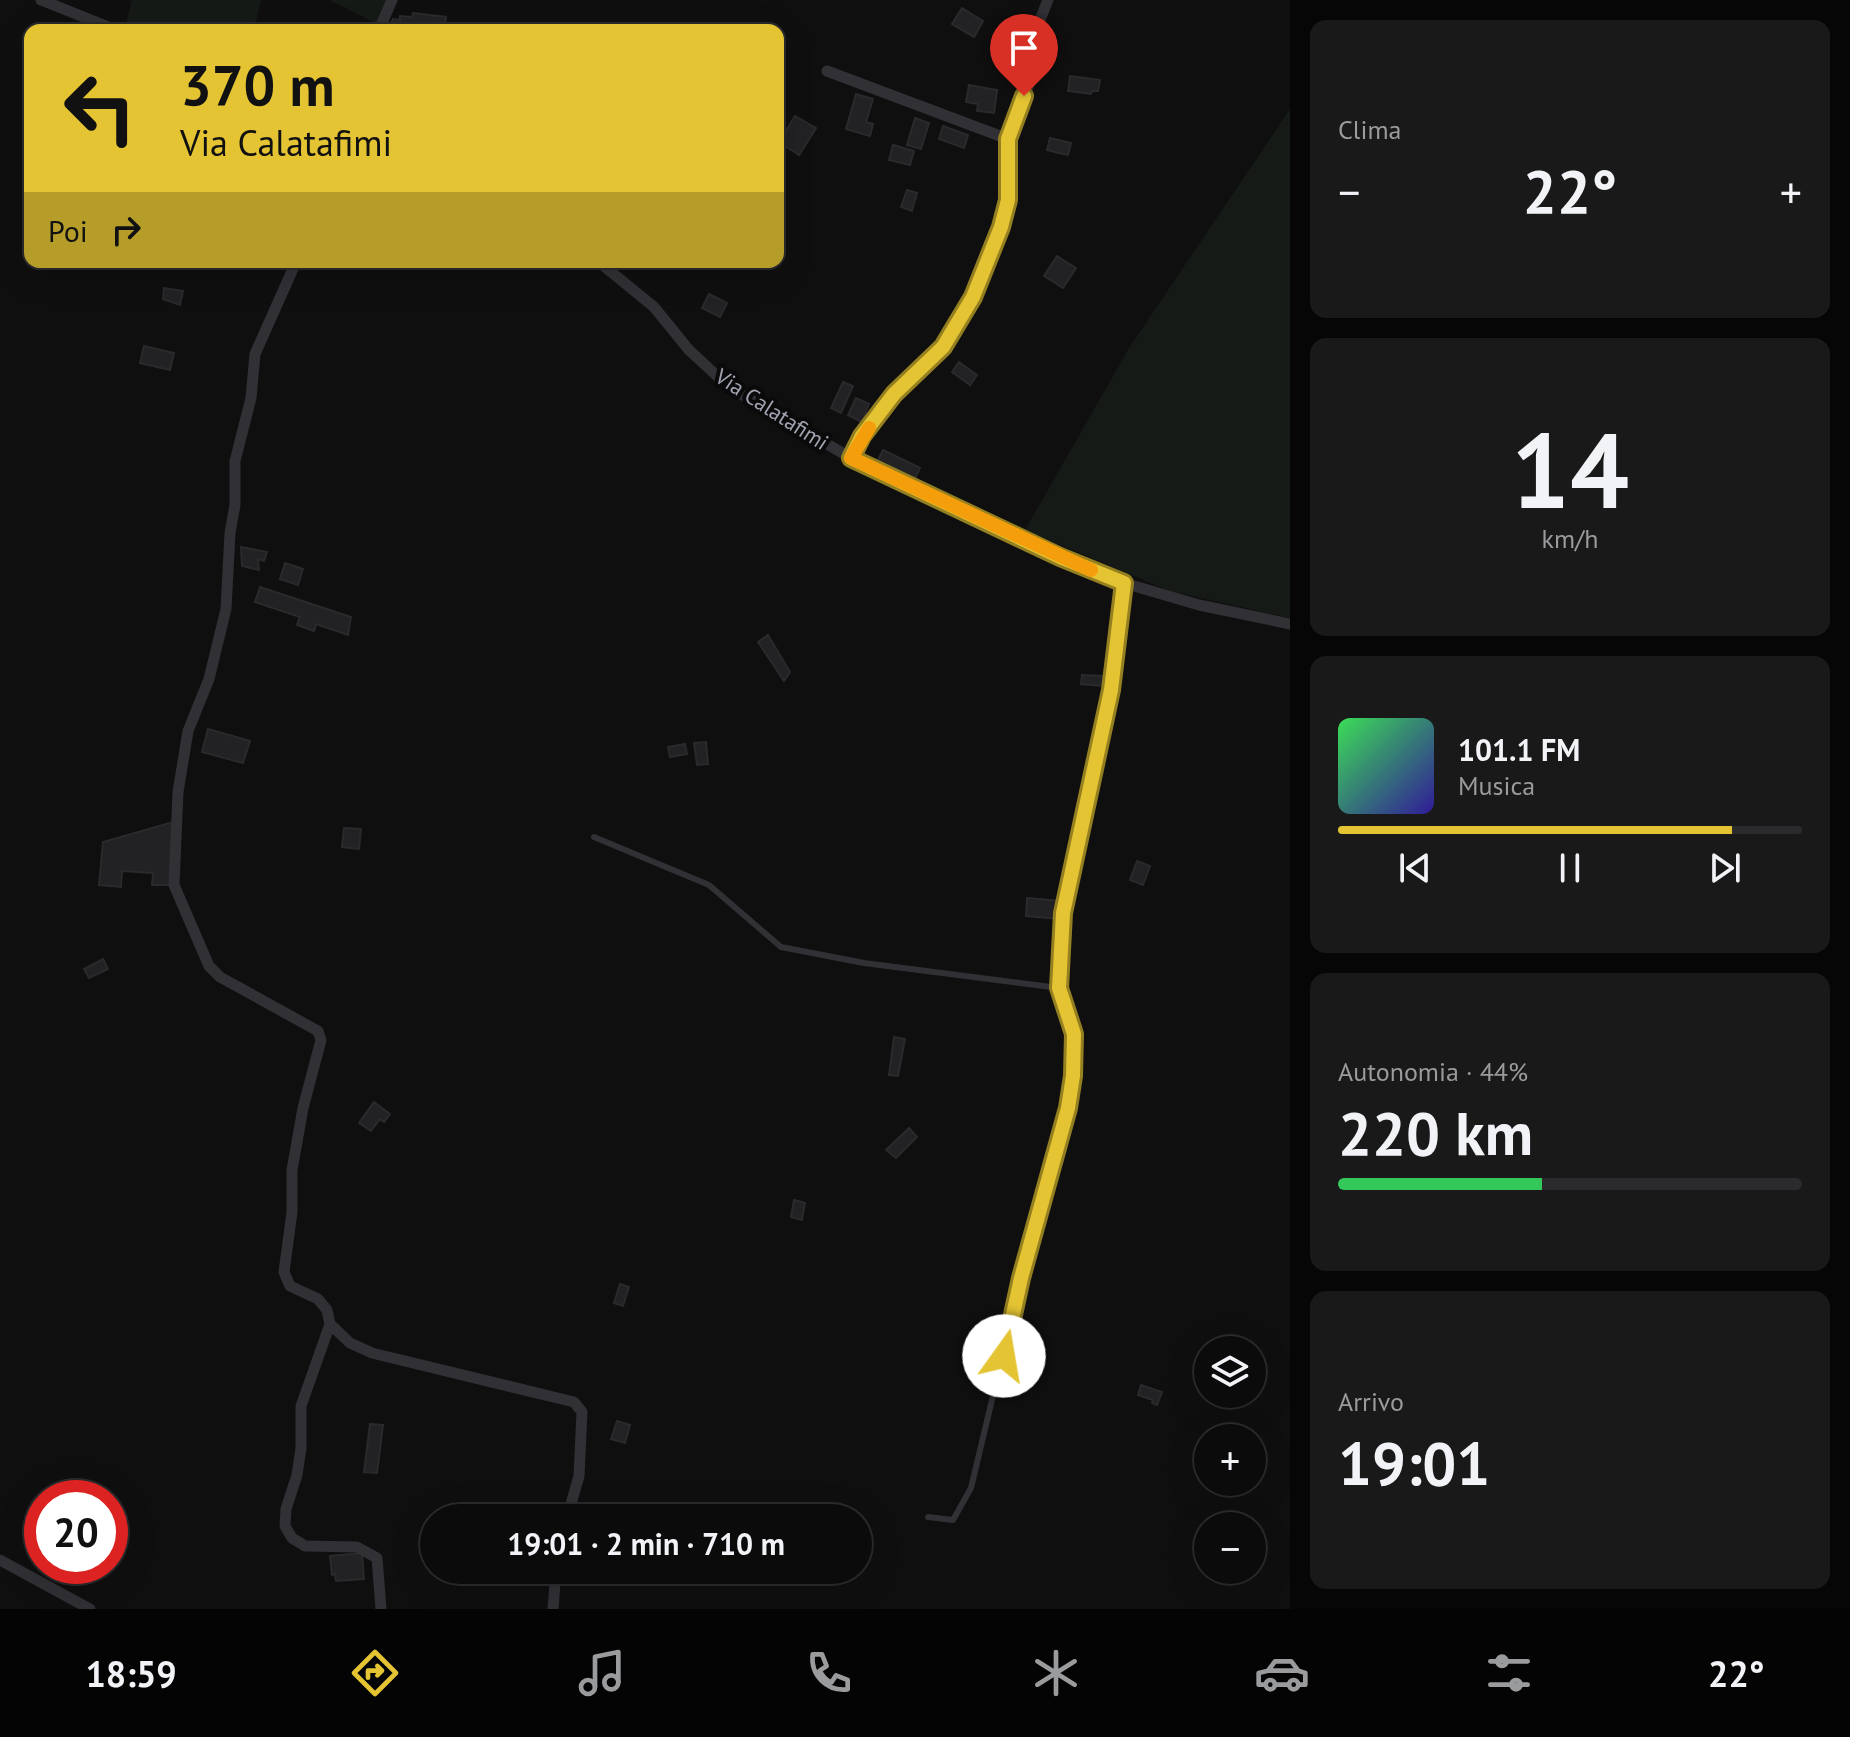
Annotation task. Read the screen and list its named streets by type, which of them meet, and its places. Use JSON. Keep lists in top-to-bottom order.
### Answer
{
  "streets": {
    "street": ["Via Calatafimi"]
  },
  "page": {
    "tile": [
      "Clima",
      ["14", "km/h"],
      ["Autonomia · 44%", "220 km"],
      ["Arrivo", "19:01"]
    ],
    "turn": ["370 m", "Via Calatafimi"],
    "heat": ["−", "22°", "+"],
    "then": "Poi",
    "song": ["101.1 FM", "Musica"],
    "map_buttons": ["+", "−"],
    "limit": "20",
    "trip": "19:01 · 2 min · 710 m",
    "tabs": ["18:59", "22°"]
  }
}
